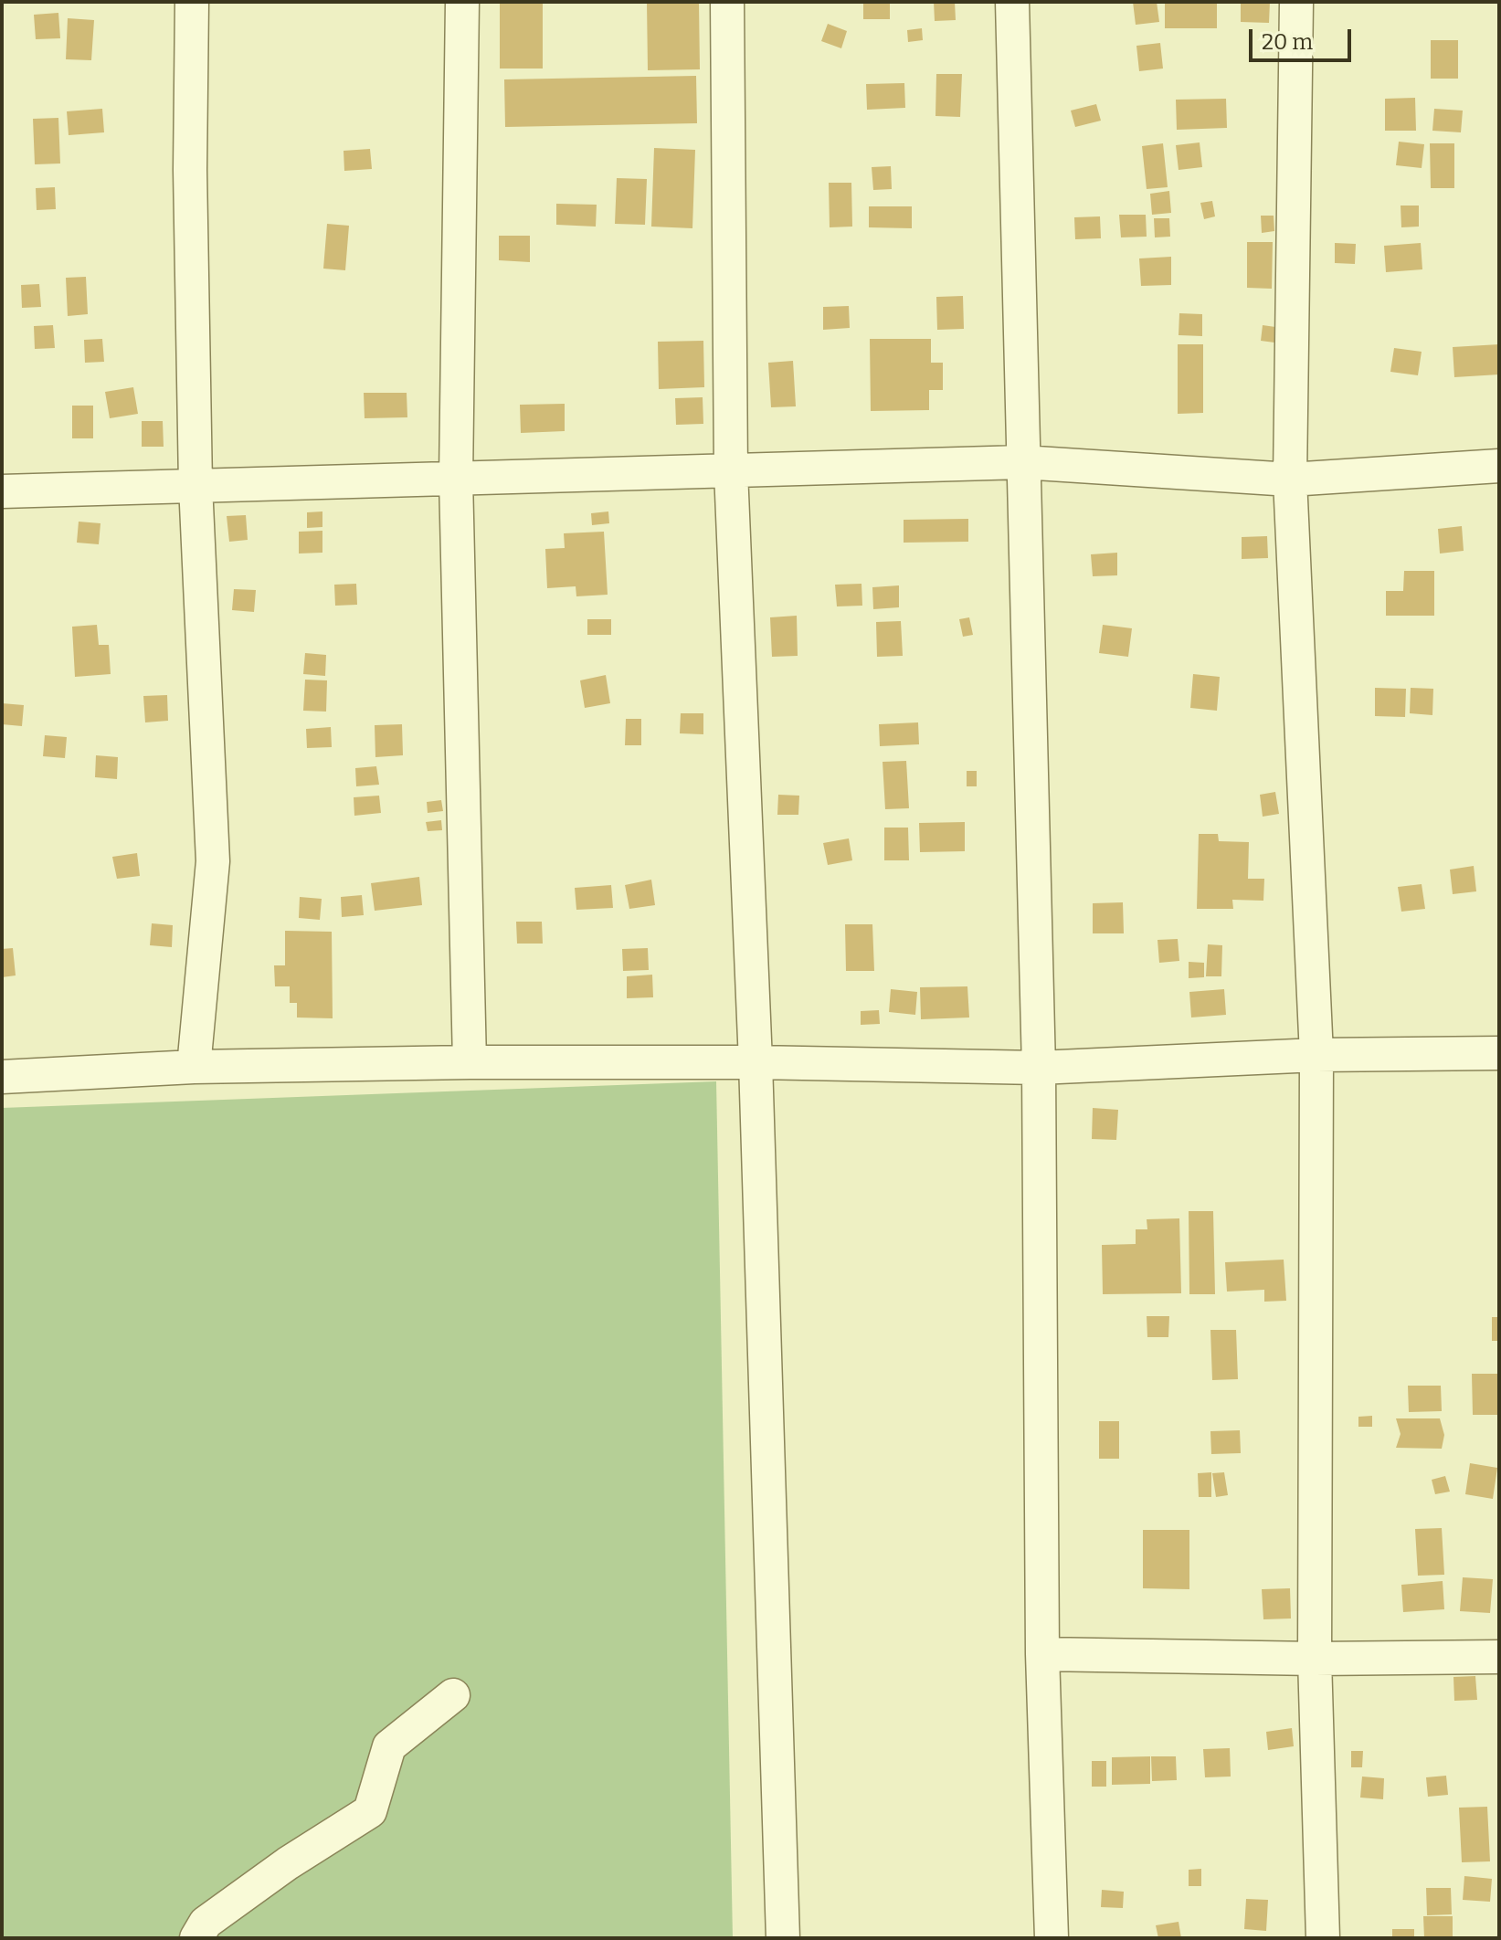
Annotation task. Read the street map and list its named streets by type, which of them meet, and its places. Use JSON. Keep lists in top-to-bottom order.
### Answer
{
  "scale_bar": "20 m"
}
